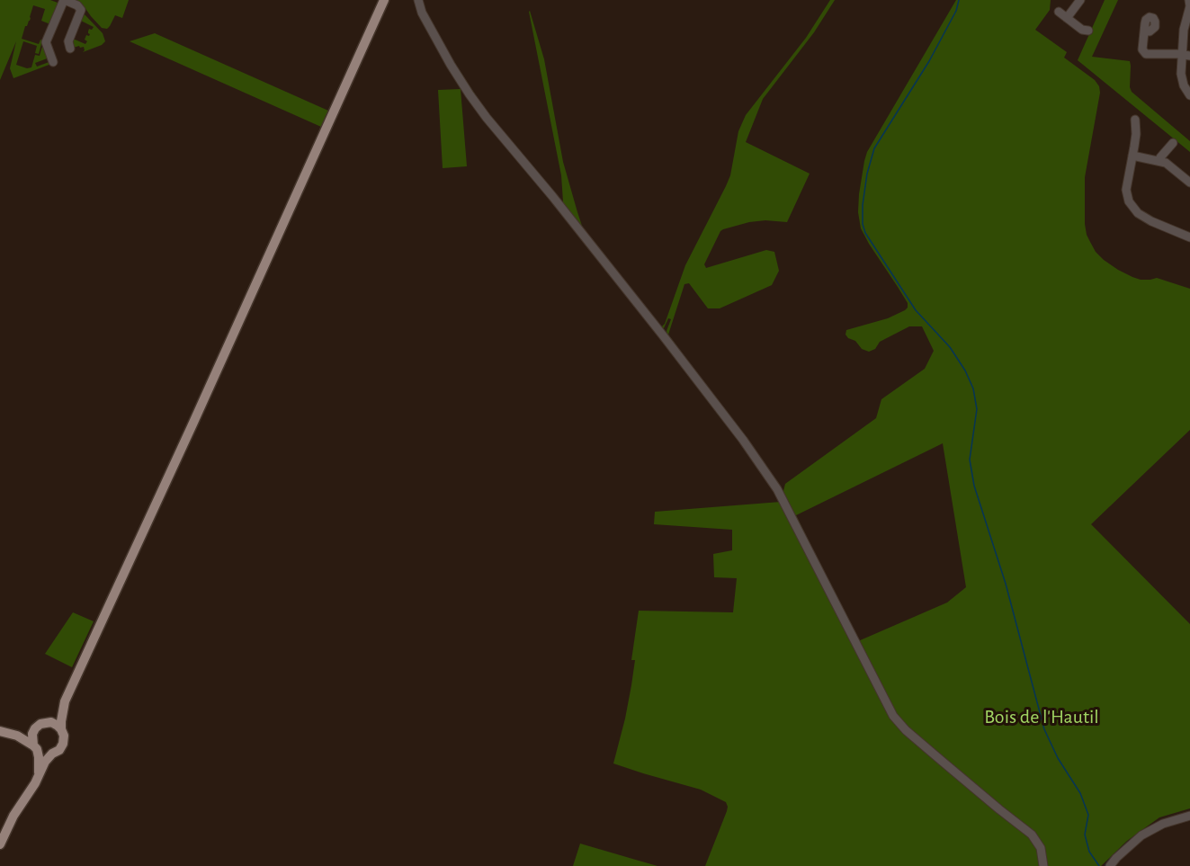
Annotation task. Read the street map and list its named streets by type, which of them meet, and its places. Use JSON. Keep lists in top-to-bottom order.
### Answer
{
  "parks": ["Bois de l'Hautil"]
}
